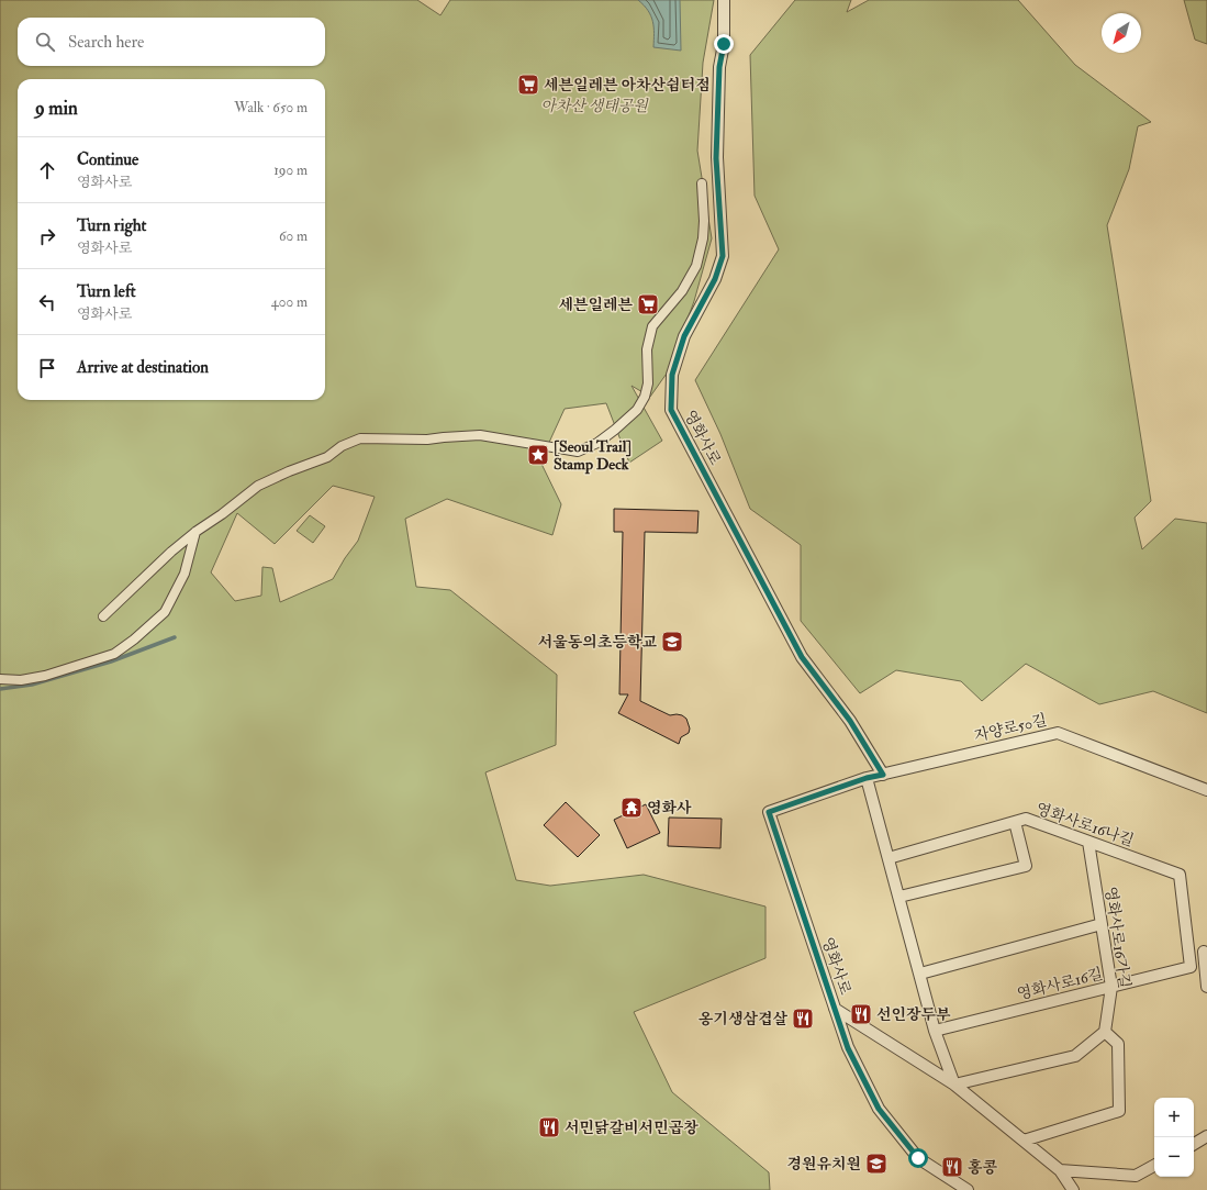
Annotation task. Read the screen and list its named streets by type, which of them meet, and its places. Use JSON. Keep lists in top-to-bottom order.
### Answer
{
  "streets": {
    "street": [
      "영화사로",
      "자양로50길",
      "영화사로16나길",
      "영화사로16가길",
      "영화사로16길"
    ]
  },
  "crossings": [
    ["영화사로", "자양로50길"],
    ["영화사로16나길", "영화사로16가길"],
    ["영화사로16나길", "영화사로16길"],
    ["영화사로16가길", "영화사로16길"]
  ],
  "parks": ["아차산 생태공원"],
  "places": {
    "supermarket": ["세븐일레븐 아차산쉼터점", "세븐일레븐"],
    "place": ["[Seoul Trail] Stamp Deck"],
    "school or university": ["서울동의초등학교", "경원유치원"],
    "temple": ["영화사"],
    "restaurant": [
      "선인장두부",
      "옹기생삼겹살",
      "서민닭갈비서민곱창",
      "홍콩"
    ]
  },
  "north": "bottom left",
  "page": {
    "search": "Search here",
    "heading": ["9 min", "Walk · 650 m"],
    "list": [
      ["Continue", "영화사로", "190 m"],
      ["Turn right", "영화사로", "60 m"],
      ["Turn left", "영화사로", "400 m"],
      "Arrive at destination"
    ],
    "map_buttons": ["+", "−"]
  }
}
